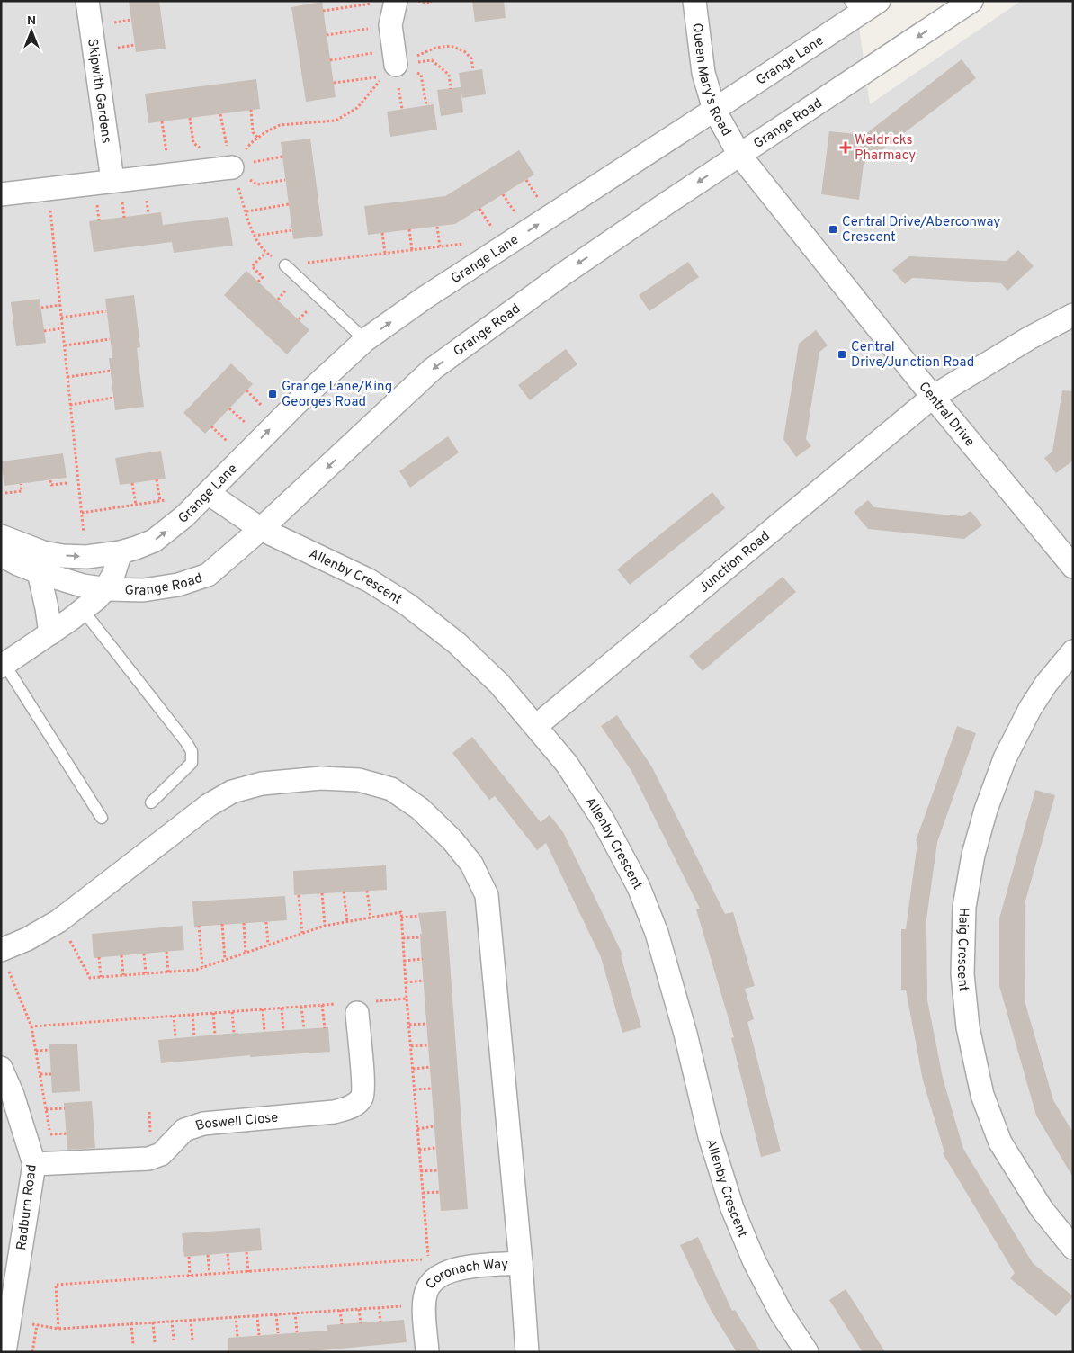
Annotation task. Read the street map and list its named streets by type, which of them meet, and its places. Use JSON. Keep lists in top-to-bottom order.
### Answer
{
  "streets": {
    "street": [
      "Grange Lane",
      "Queen Mary's Road",
      "Skipwith Gardens",
      "Grange Road",
      "Central Drive",
      "Junction Road",
      "Allenby Crescent",
      "Haig Crescent",
      "Boswell Close",
      "Radburn Road",
      "Coronach Way"
    ]
  },
  "crossings": [
    ["Grange Lane", "Queen Mary's Road"],
    ["Grange Lane", "Grange Road"],
    ["Grange Lane", "Allenby Crescent"],
    ["Queen Mary's Road", "Grange Road"],
    ["Queen Mary's Road", "Central Drive"],
    ["Grange Road", "Central Drive"],
    ["Grange Road", "Allenby Crescent"],
    ["Central Drive", "Junction Road"],
    ["Junction Road", "Allenby Crescent"],
    ["Boswell Close", "Radburn Road"]
  ],
  "one_way": ["Grange Lane", "Grange Road"],
  "places": {
    "health": ["Weldricks Pharmacy"],
    "transit": ["Central Drive/Aberconway Crescent", "Central Drive/Junction Road", "Grange Lane/King Georges Road"]
  },
  "north": "top"
}
